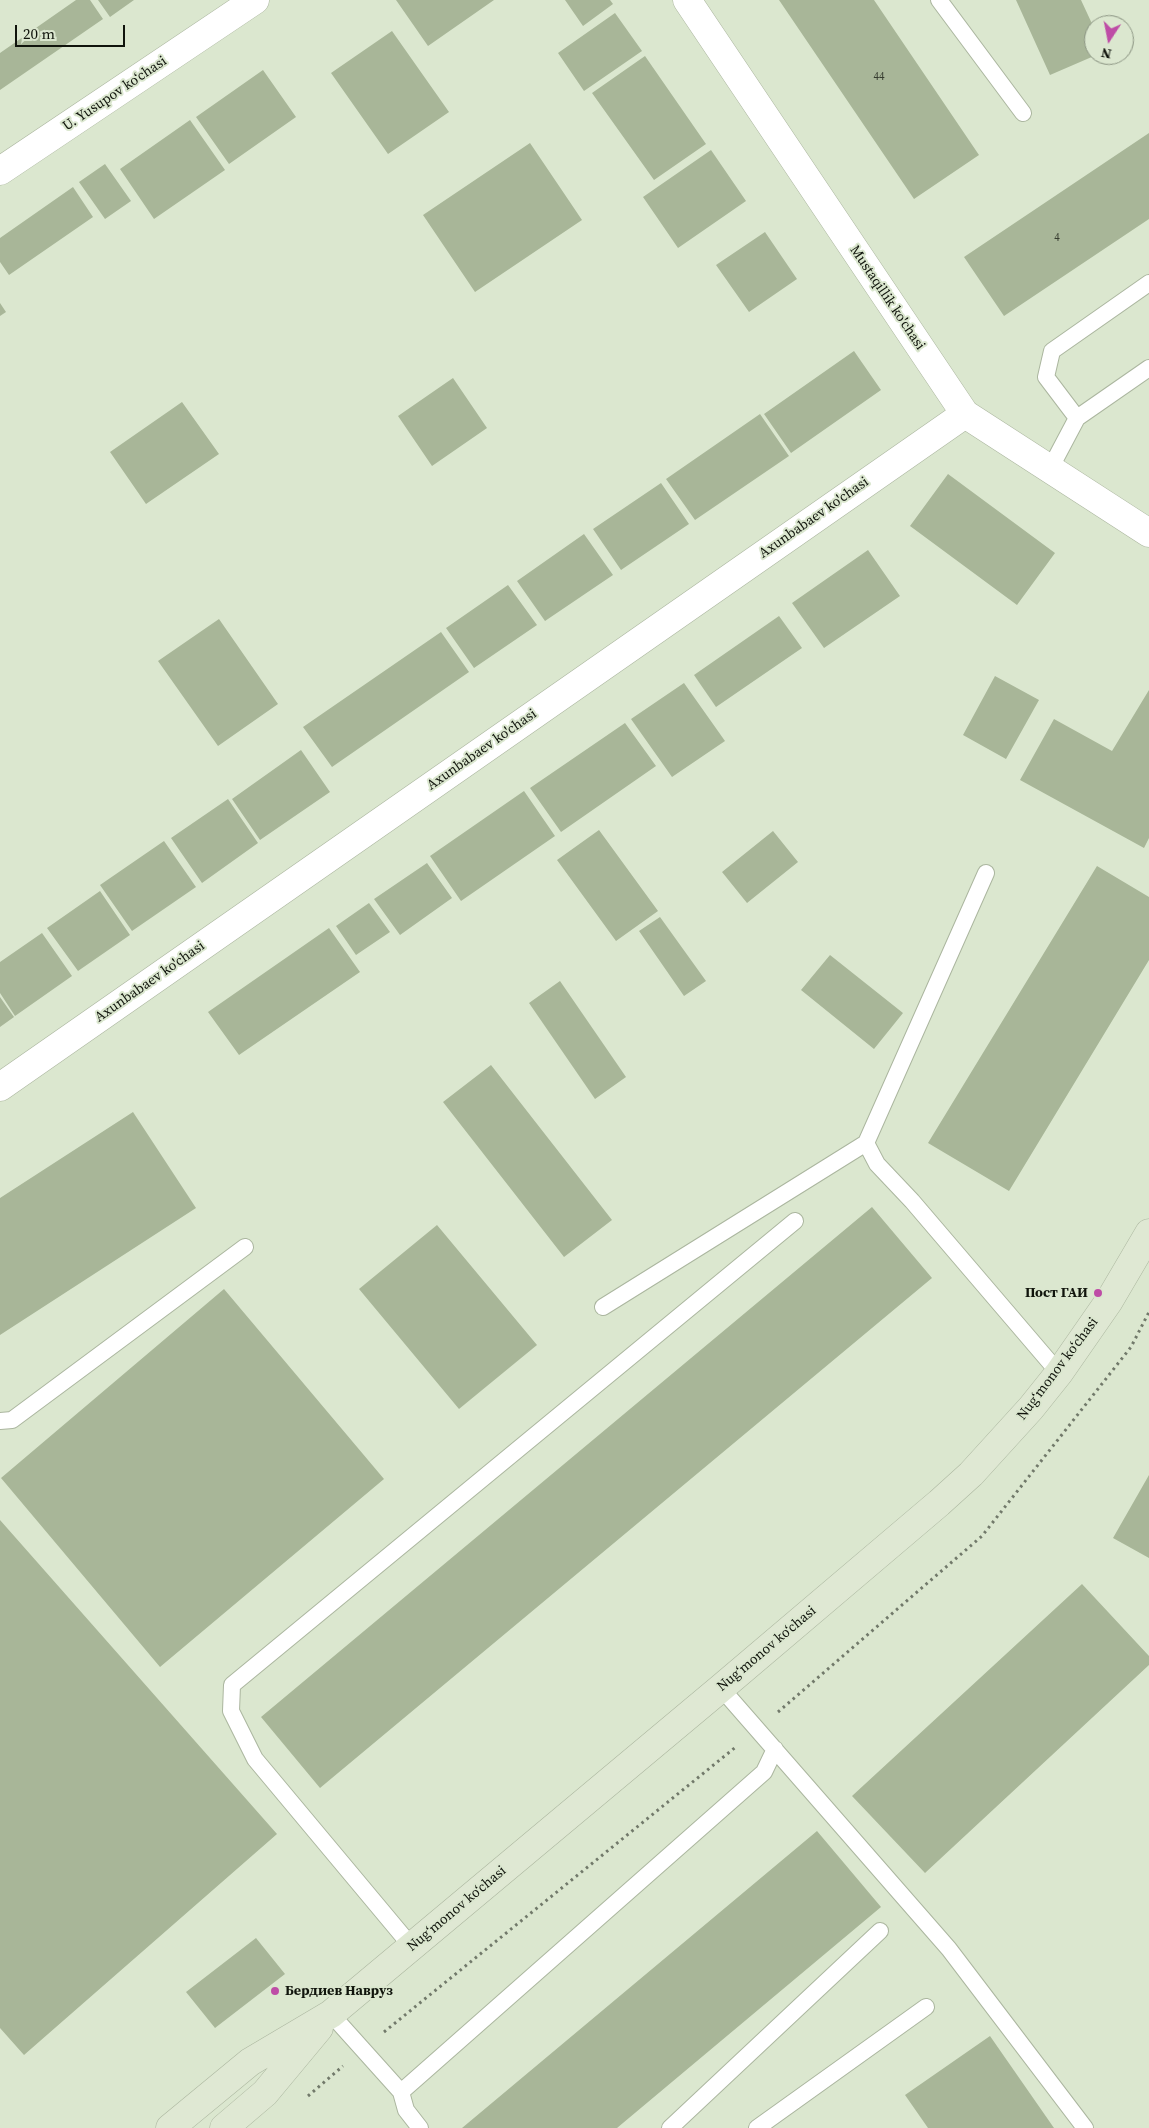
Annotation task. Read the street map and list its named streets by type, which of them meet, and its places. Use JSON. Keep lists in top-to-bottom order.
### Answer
{
  "streets": {
    "main road": ["Nugʻmonov koʻchasi"],
    "street": ["U. Yusupov ko‘chasi", "Mustaqillik ko'chasi", "Axunbabaev ko'chasi"]
  },
  "crossings": [
    ["Mustaqillik ko'chasi", "Axunbabaev ko'chasi"]
  ],
  "places": ["Пост ГАИ", "Бердиев Навруз"],
  "house_numbers": ["44", "4"],
  "scale_bar": "20 m",
  "north": "bottom"
}
